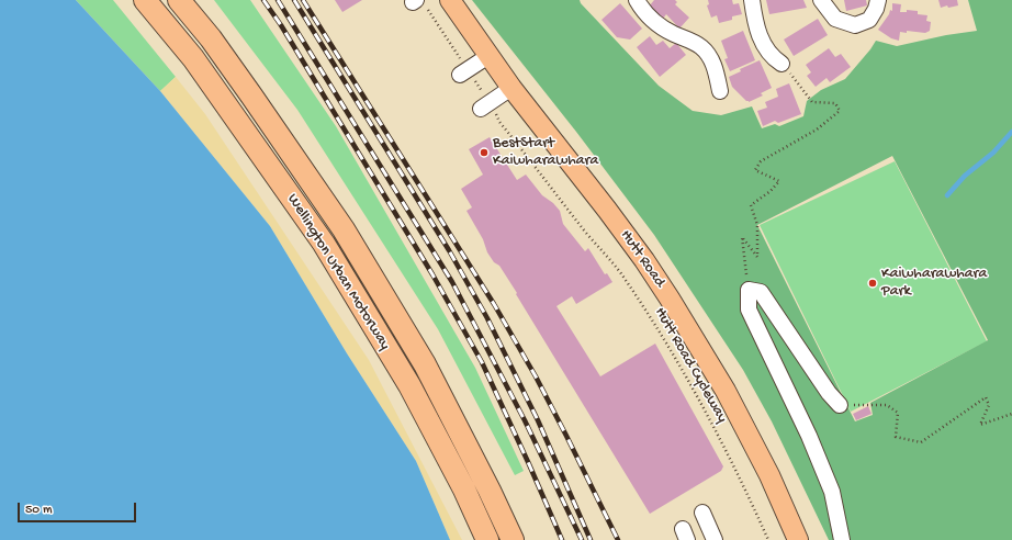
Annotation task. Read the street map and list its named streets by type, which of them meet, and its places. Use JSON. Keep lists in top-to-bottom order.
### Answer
{
  "streets": {
    "highway": ["Wellington Urban Motorway"],
    "main road": ["Hutt Road"],
    "path": ["Hutt Road Cycleway"]
  },
  "places": ["BestStart Kaiwharawhara", "Kaiwharawhara Park"],
  "scale_bar": "50 m"
}
